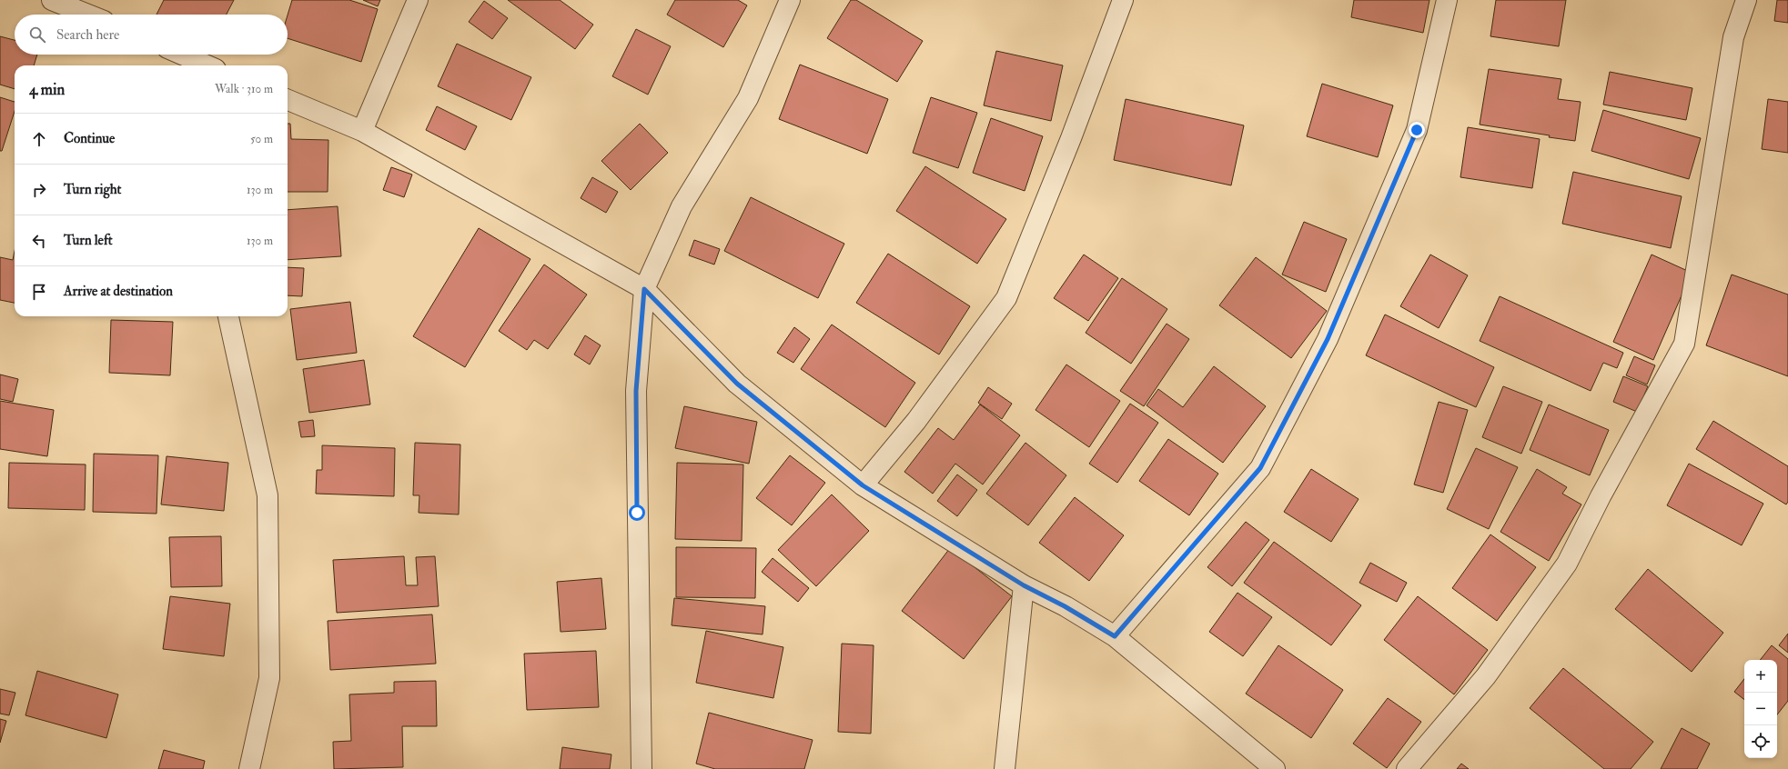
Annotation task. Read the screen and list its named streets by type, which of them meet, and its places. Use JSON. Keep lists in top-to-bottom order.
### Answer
{
  "page": {
    "search": "Search here",
    "heading": ["4 min", "Walk · 310 m"],
    "list": [
      ["Continue", "50 m"],
      ["Turn right", "130 m"],
      ["Turn left", "130 m"],
      "Arrive at destination"
    ],
    "map_buttons": ["+", "−"]
  }
}
